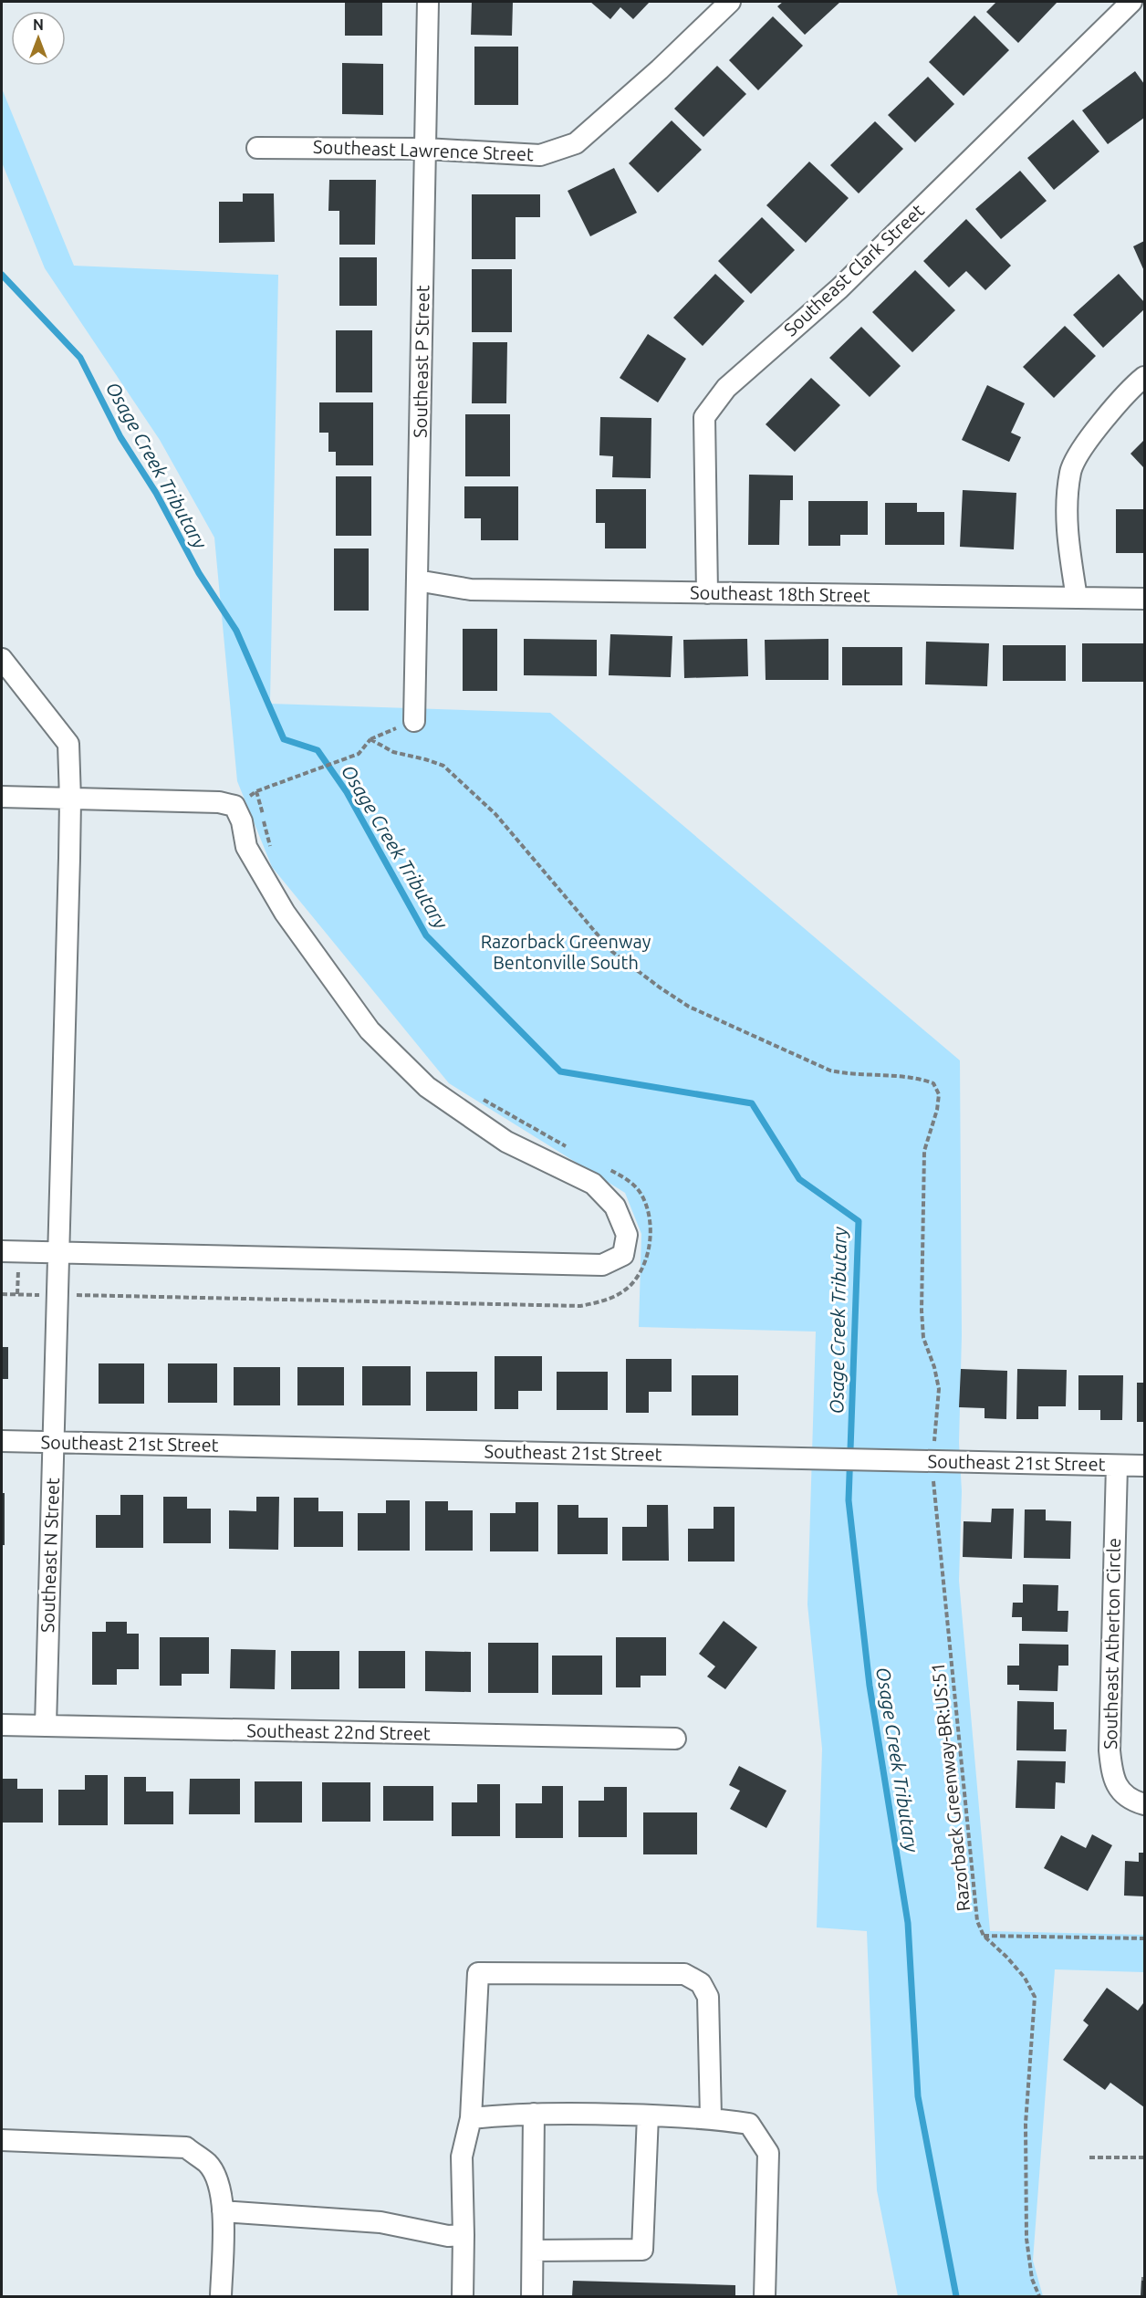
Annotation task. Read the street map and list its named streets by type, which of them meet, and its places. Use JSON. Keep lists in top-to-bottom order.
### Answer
{
  "streets": {
    "street": [
      "Southeast Lawrence Street",
      "Southeast Clark Street",
      "Southeast P Street",
      "Southeast 18th Street",
      "Southeast 21st Street",
      "Southeast N Street",
      "Southeast Atherton Circle",
      "Southeast 22nd Street"
    ],
    "path": ["Razorback Greenway-BR:US:51"]
  },
  "crossings": [
    ["Southeast Lawrence Street", "Southeast P Street"],
    ["Southeast Clark Street", "Southeast 18th Street"],
    ["Southeast P Street", "Southeast 18th Street"],
    ["Southeast 21st Street", "Southeast N Street"],
    ["Southeast 21st Street", "Southeast Atherton Circle"],
    ["Southeast N Street", "Southeast 22nd Street"]
  ],
  "water": ["Osage Creek Tributary"],
  "parks": ["Razorback Greenway Bentonville South"],
  "north": "top"
}
